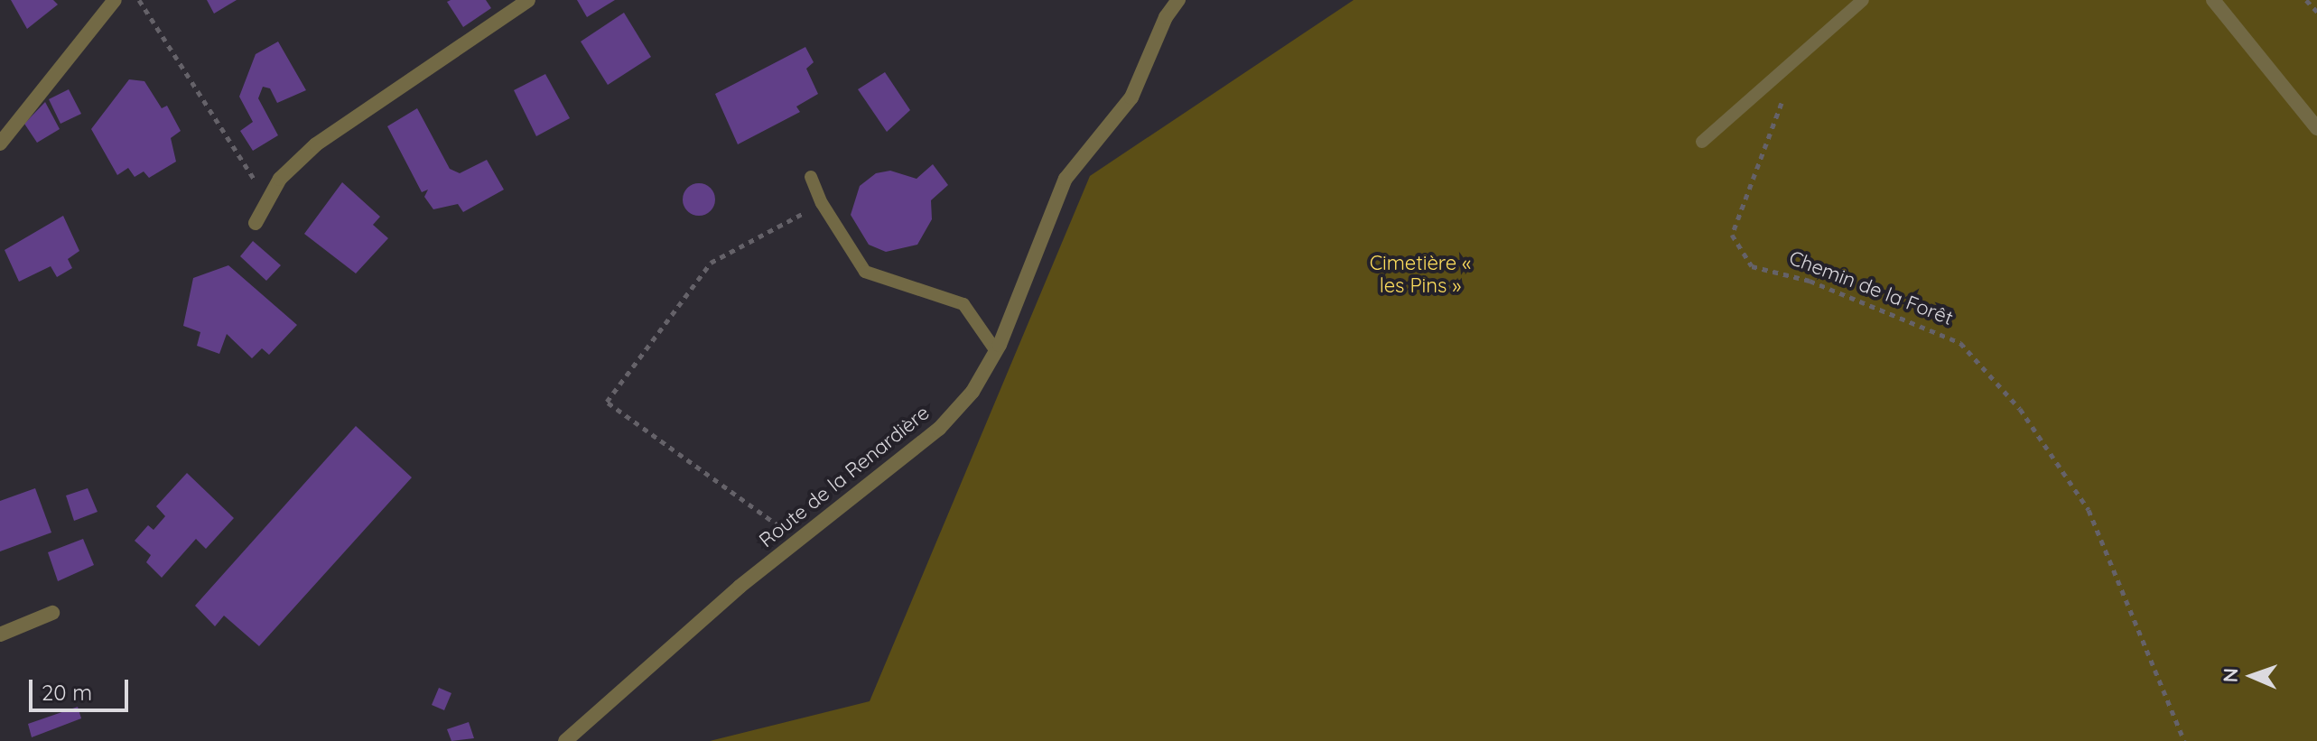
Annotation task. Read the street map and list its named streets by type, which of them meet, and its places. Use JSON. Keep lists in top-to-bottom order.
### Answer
{
  "streets": {
    "street": ["Route de la Renardière"],
    "path": ["Chemin de la Forêt"]
  },
  "parks": ["Cimetière « les Pins »"],
  "scale_bar": "20 m",
  "north": "left"
}
